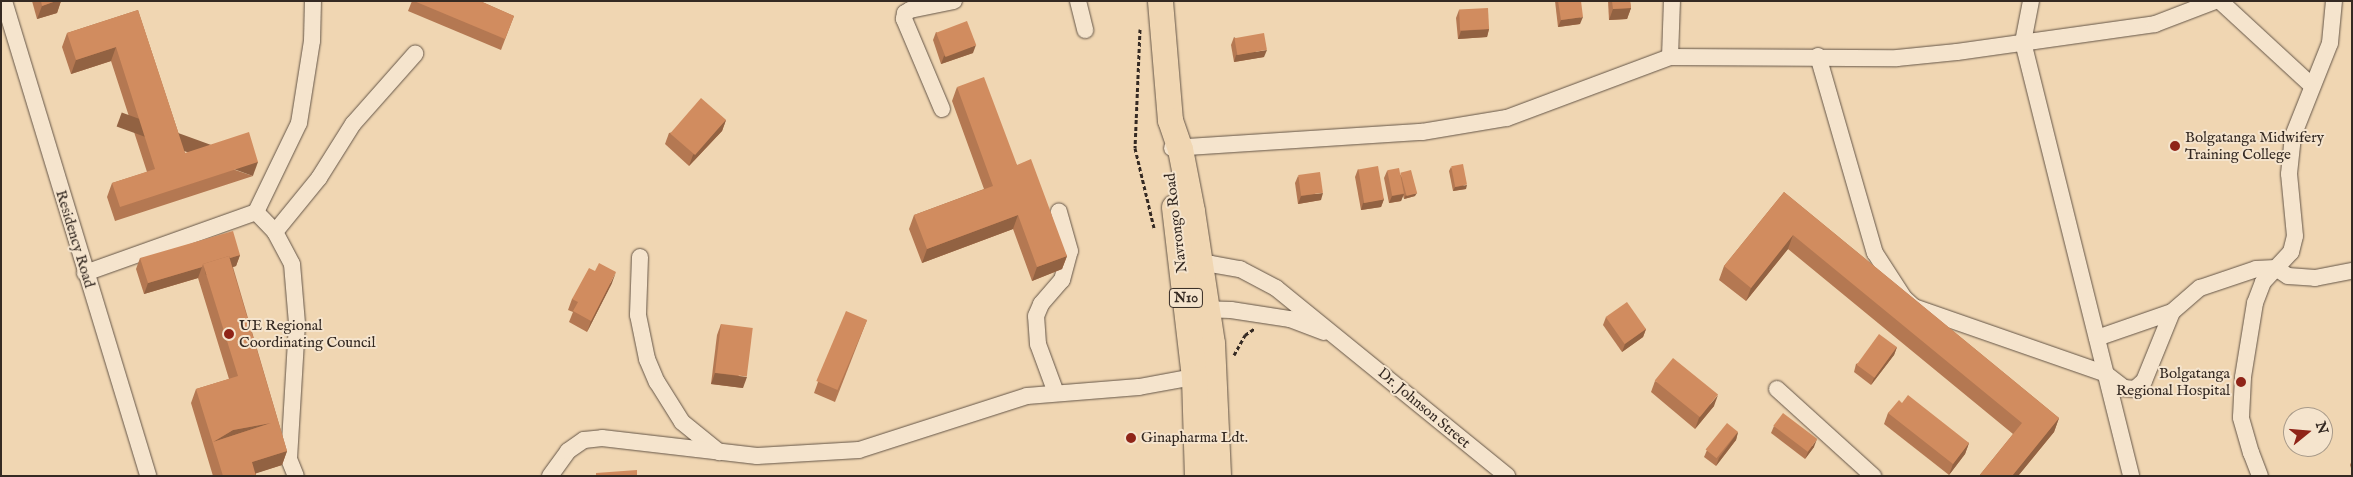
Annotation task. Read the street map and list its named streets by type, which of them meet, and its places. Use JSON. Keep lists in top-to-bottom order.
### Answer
{
  "streets": {
    "highway": ["Navrongo Road", "N10"],
    "street": ["Residency Road", "Dr. Johnson Street"]
  },
  "crossings": [
    ["Navrongo Road", "Dr. Johnson Street"]
  ],
  "places": [
    "Bolgatanga Midwifery Training College",
    "UE Regional Coordinating Council",
    "Bolgatanga Regional Hospital",
    "Ginapharma Ldt."
  ],
  "north": "right"
}
